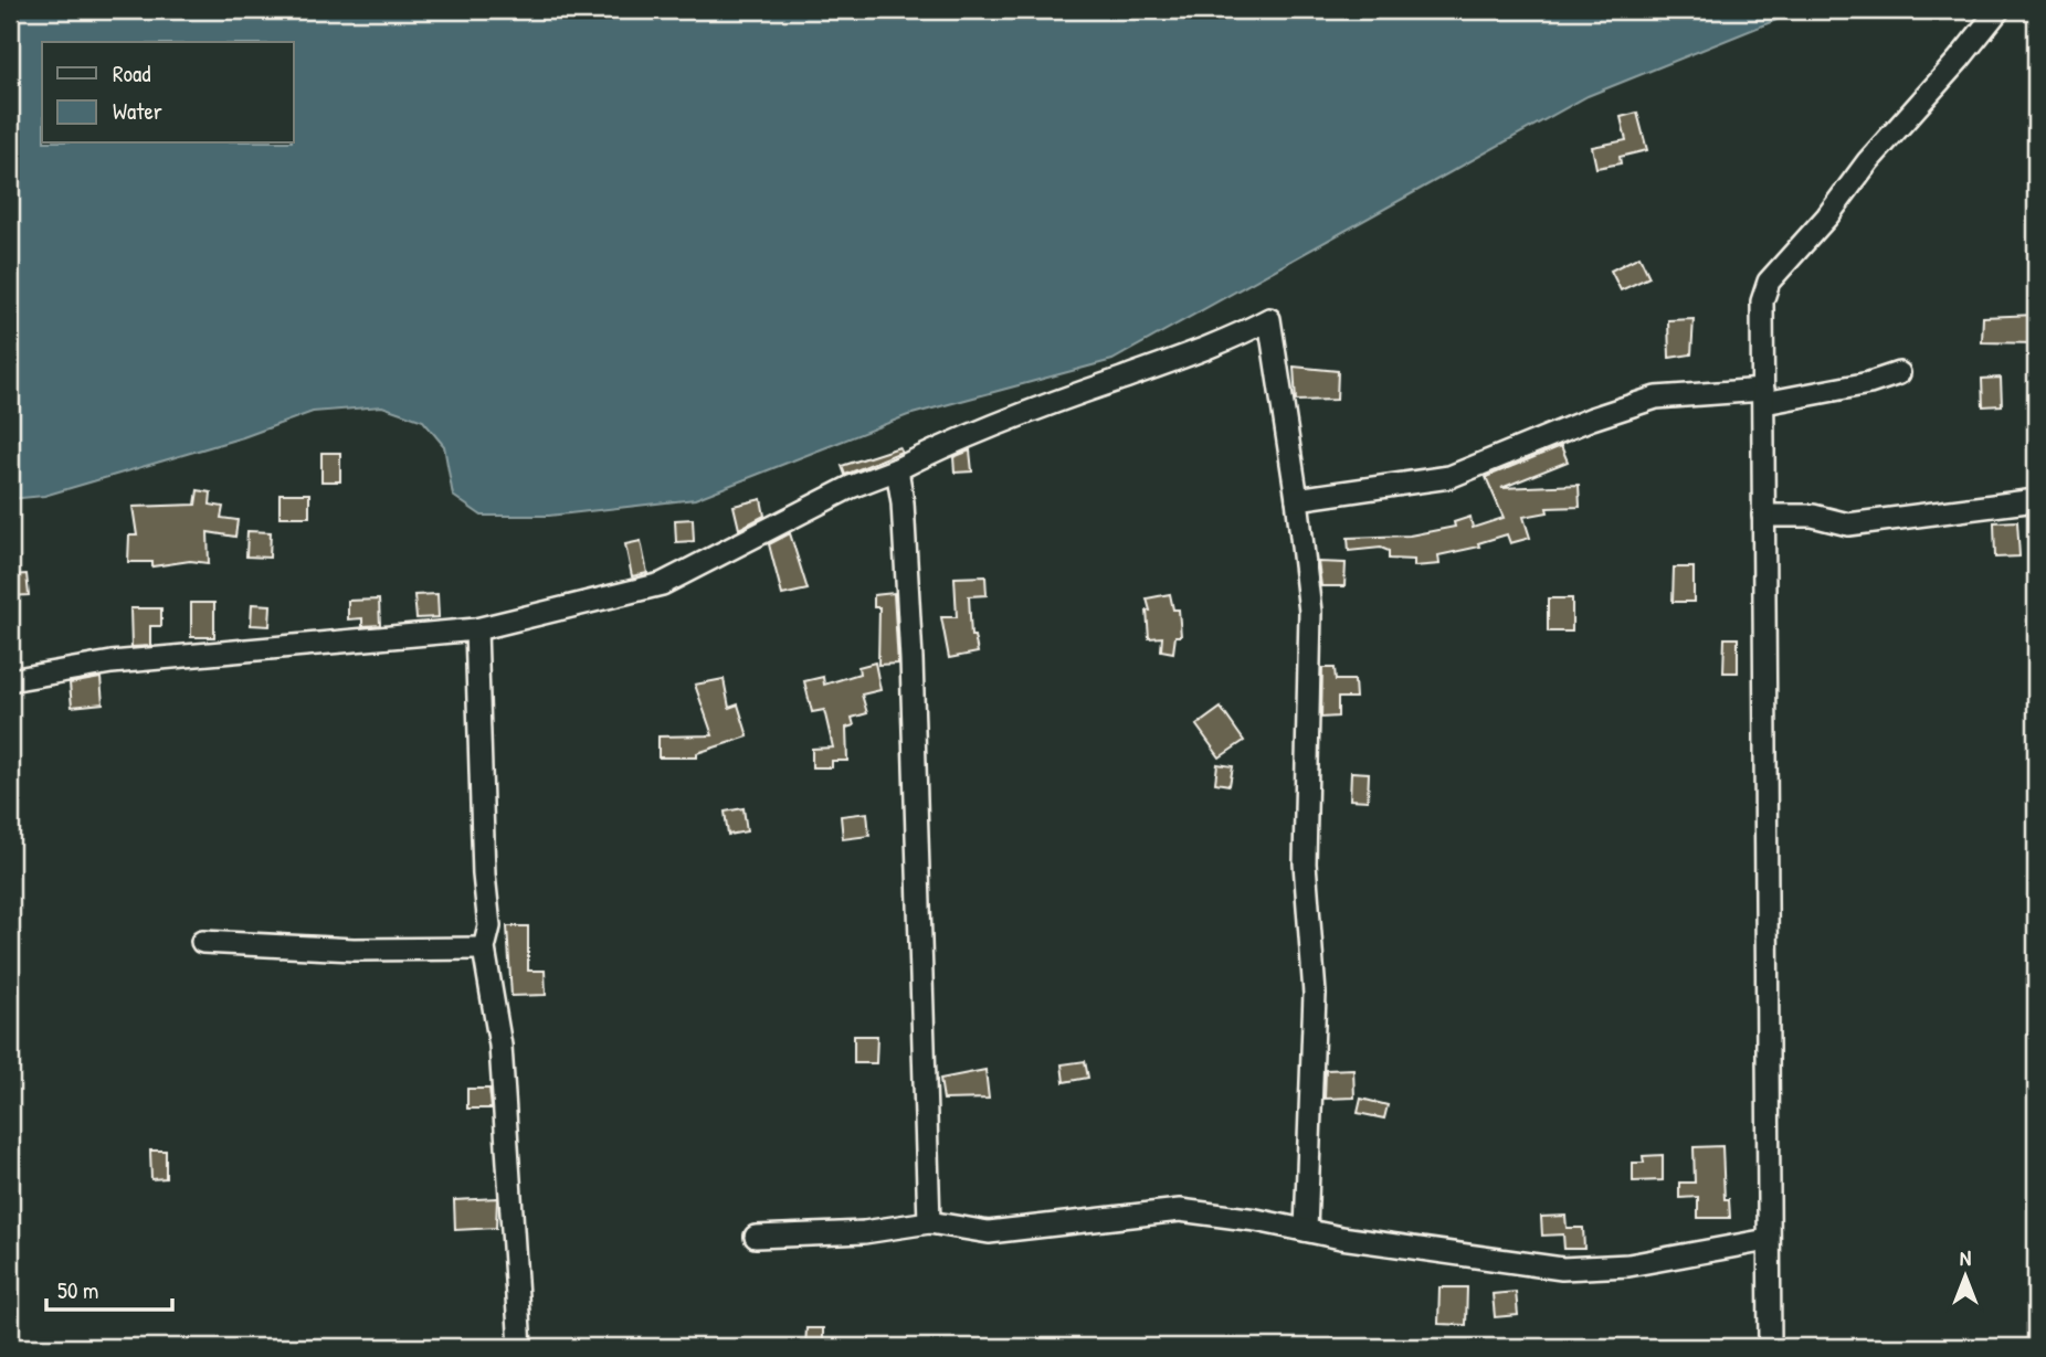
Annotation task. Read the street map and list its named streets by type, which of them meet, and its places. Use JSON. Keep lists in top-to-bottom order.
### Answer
{
  "legend": ["Road", "Water"],
  "scale_bar": "50 m",
  "north": "top"
}
